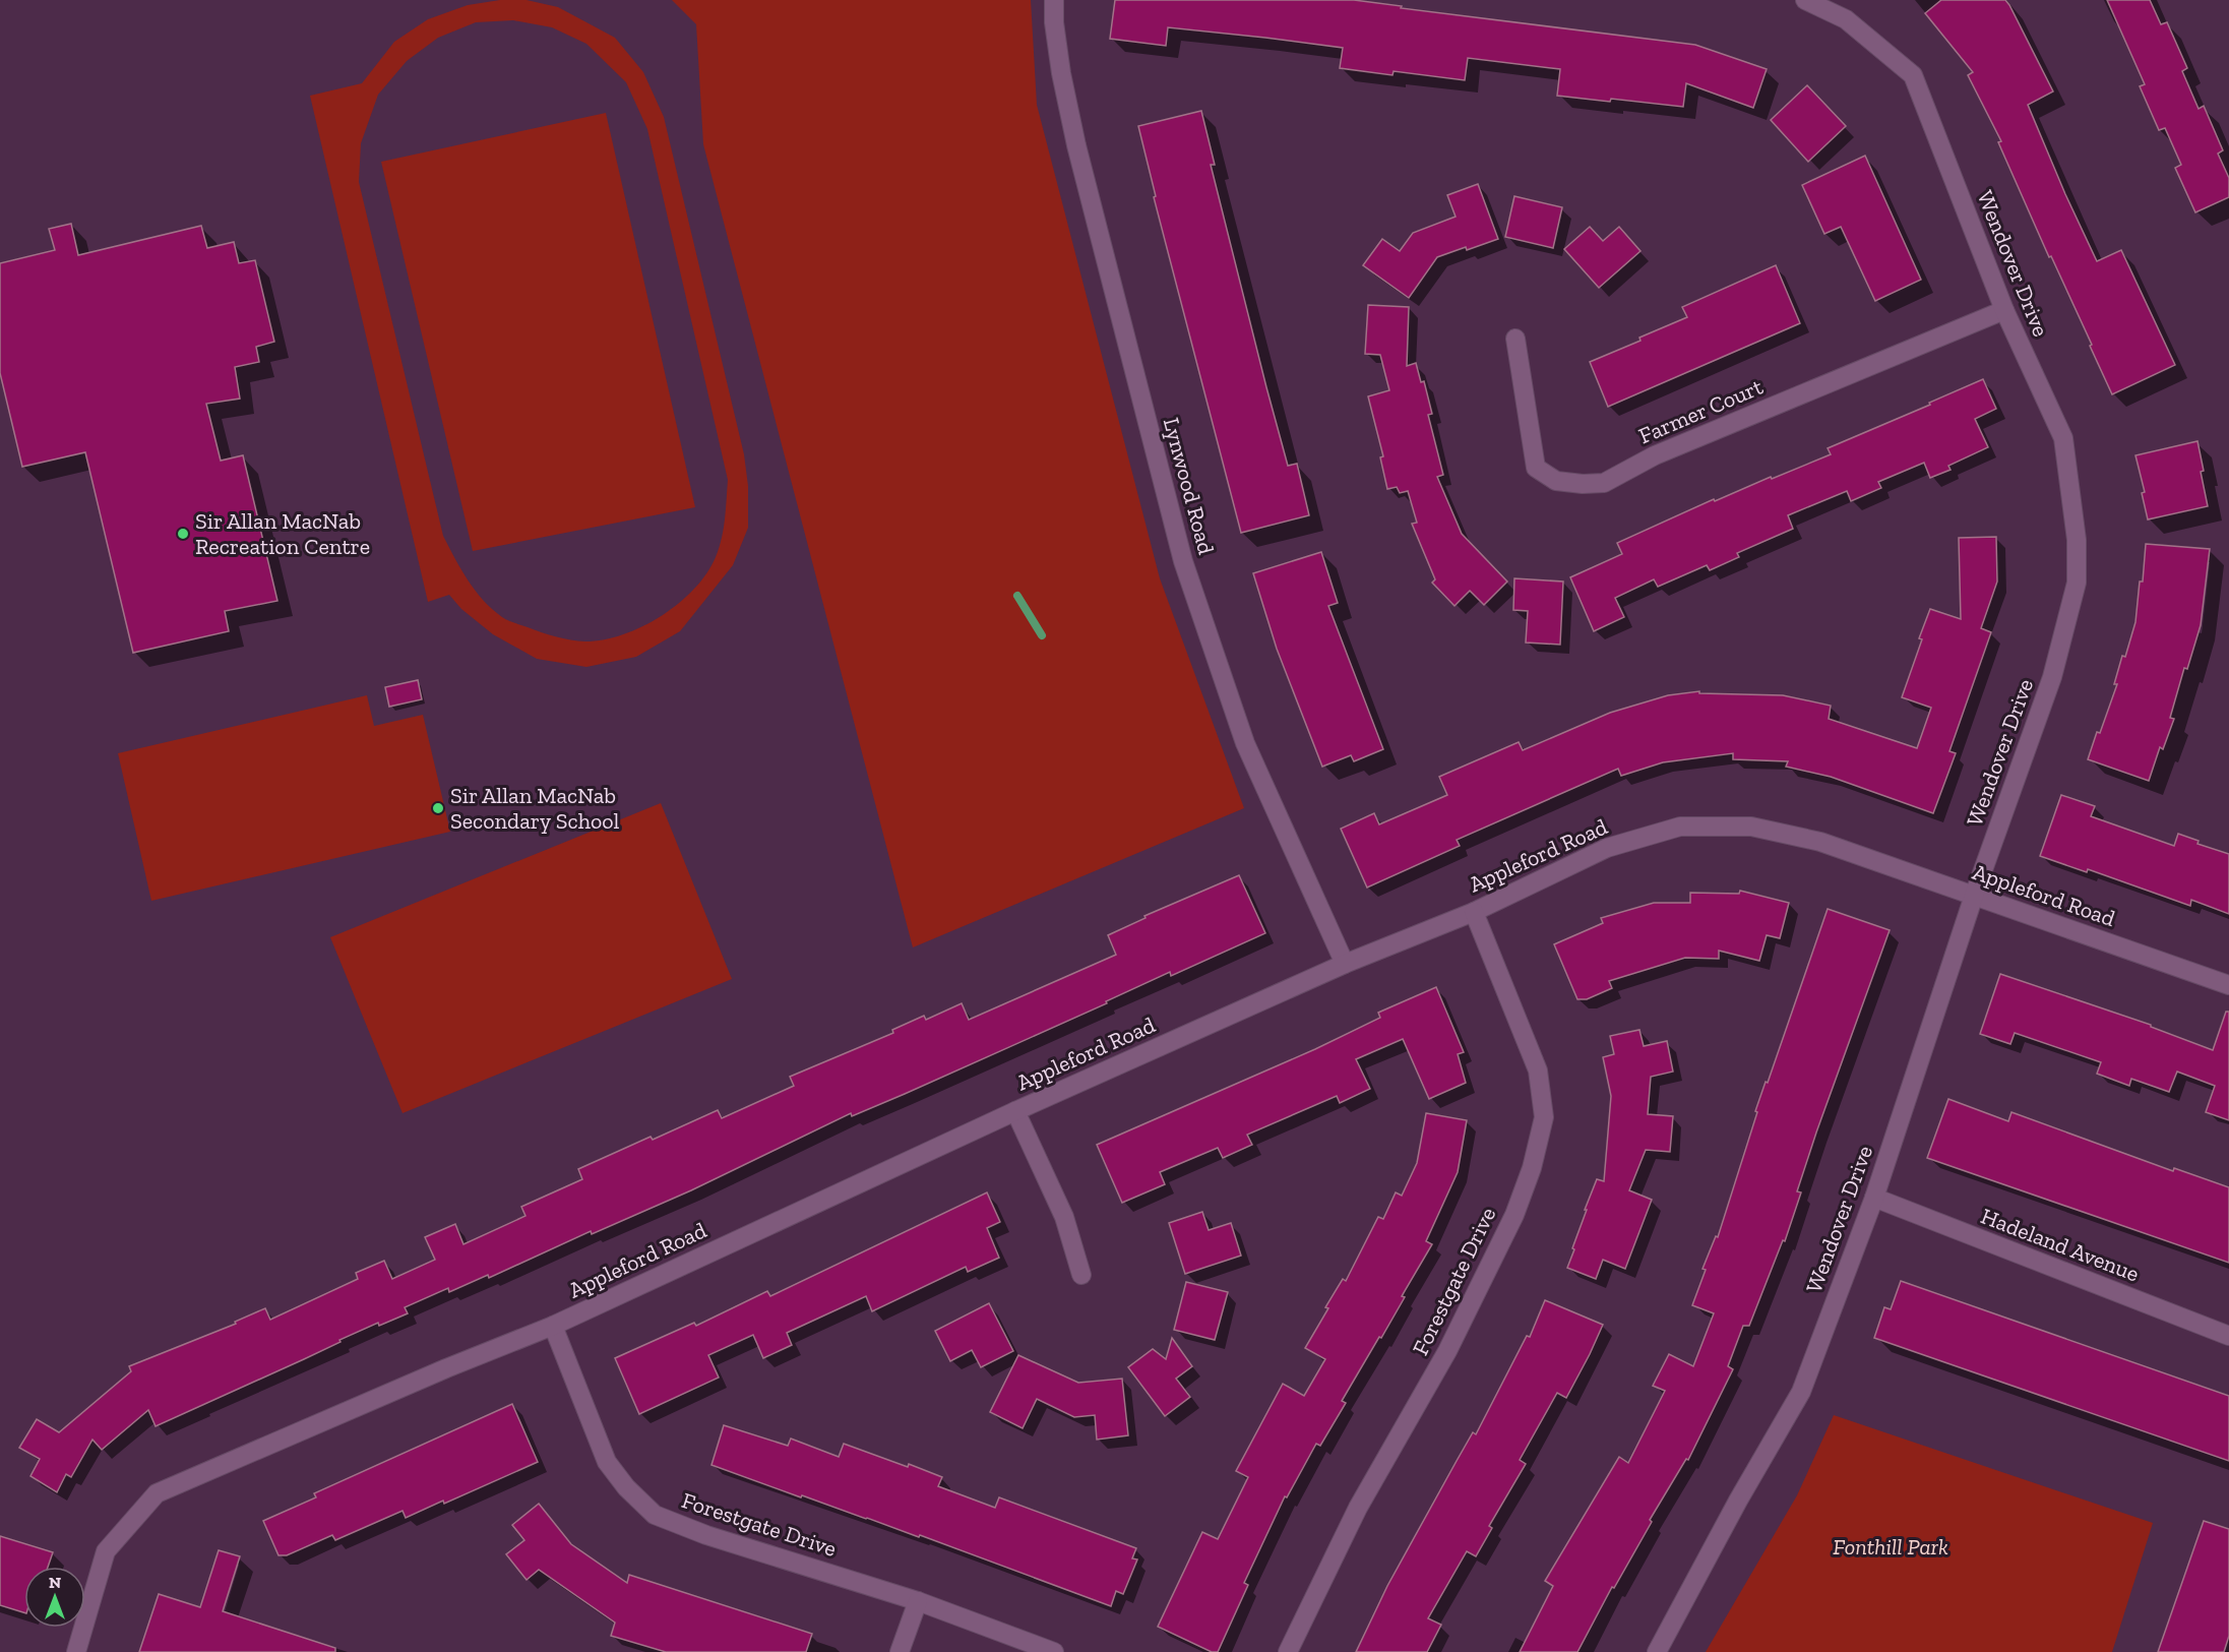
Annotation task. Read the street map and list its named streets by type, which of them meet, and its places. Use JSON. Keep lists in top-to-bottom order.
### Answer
{
  "streets": {
    "street": [
      "Wendover Drive",
      "Farmer Court",
      "Lynwood Road",
      "Appleford Road",
      "Hadeland Avenue",
      "Forestgate Drive"
    ]
  },
  "crossings": [
    ["Wendover Drive", "Farmer Court"],
    ["Wendover Drive", "Appleford Road"],
    ["Wendover Drive", "Hadeland Avenue"],
    ["Lynwood Road", "Appleford Road"],
    ["Appleford Road", "Forestgate Drive"]
  ],
  "parks": ["Fonthill Park"],
  "places": ["Sir Allan MacNab Recreation Centre", "Sir Allan MacNab Secondary School"],
  "north": "top"
}
